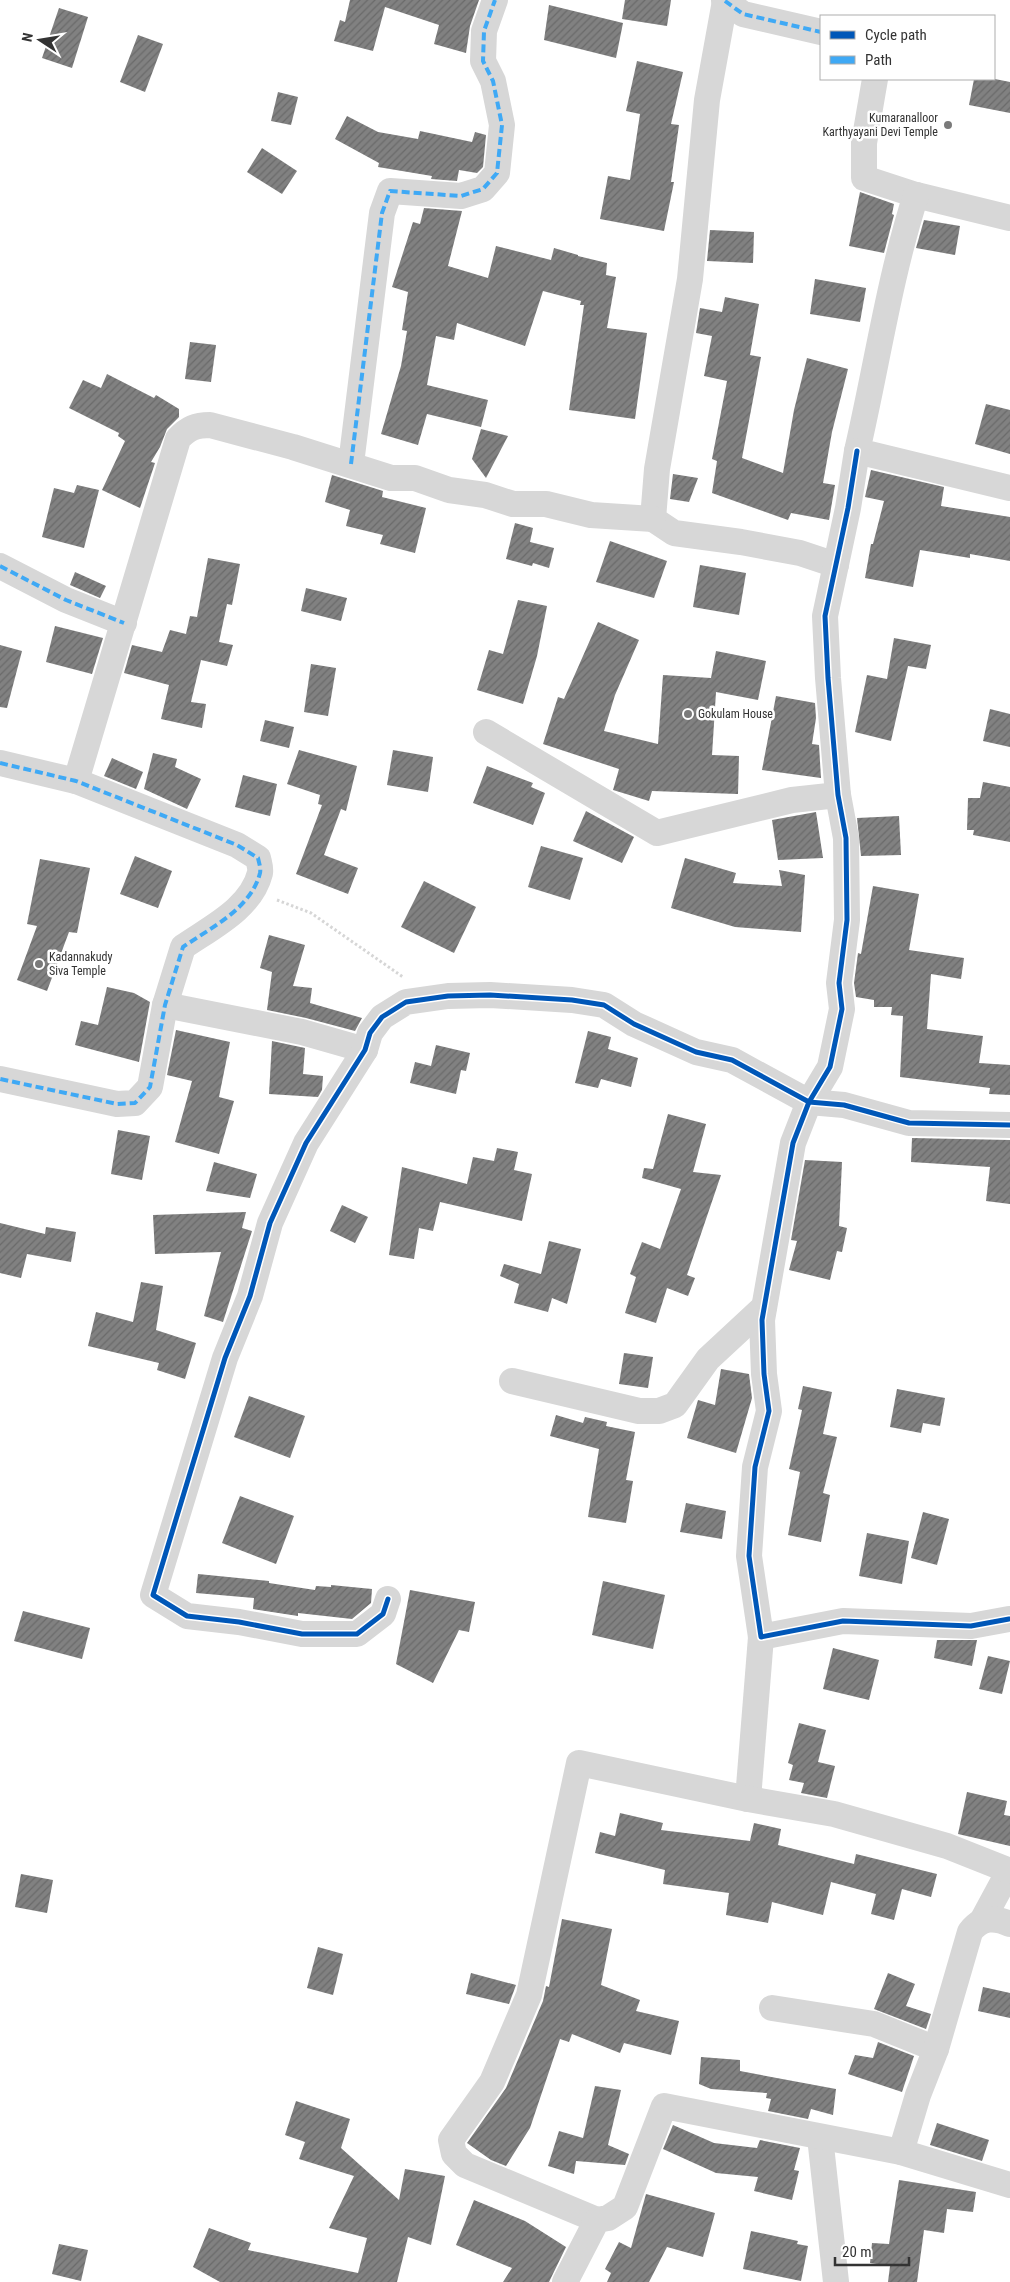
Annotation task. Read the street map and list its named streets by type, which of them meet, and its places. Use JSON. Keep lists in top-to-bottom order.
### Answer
{
  "places": ["Kumaranalloor Karthyayani Devi Temple", "Gokulam House", "Kadannakudy Siva Temple"],
  "legend": ["Cycle path", "Path"],
  "scale_bar": "20 m",
  "north": "left"
}
